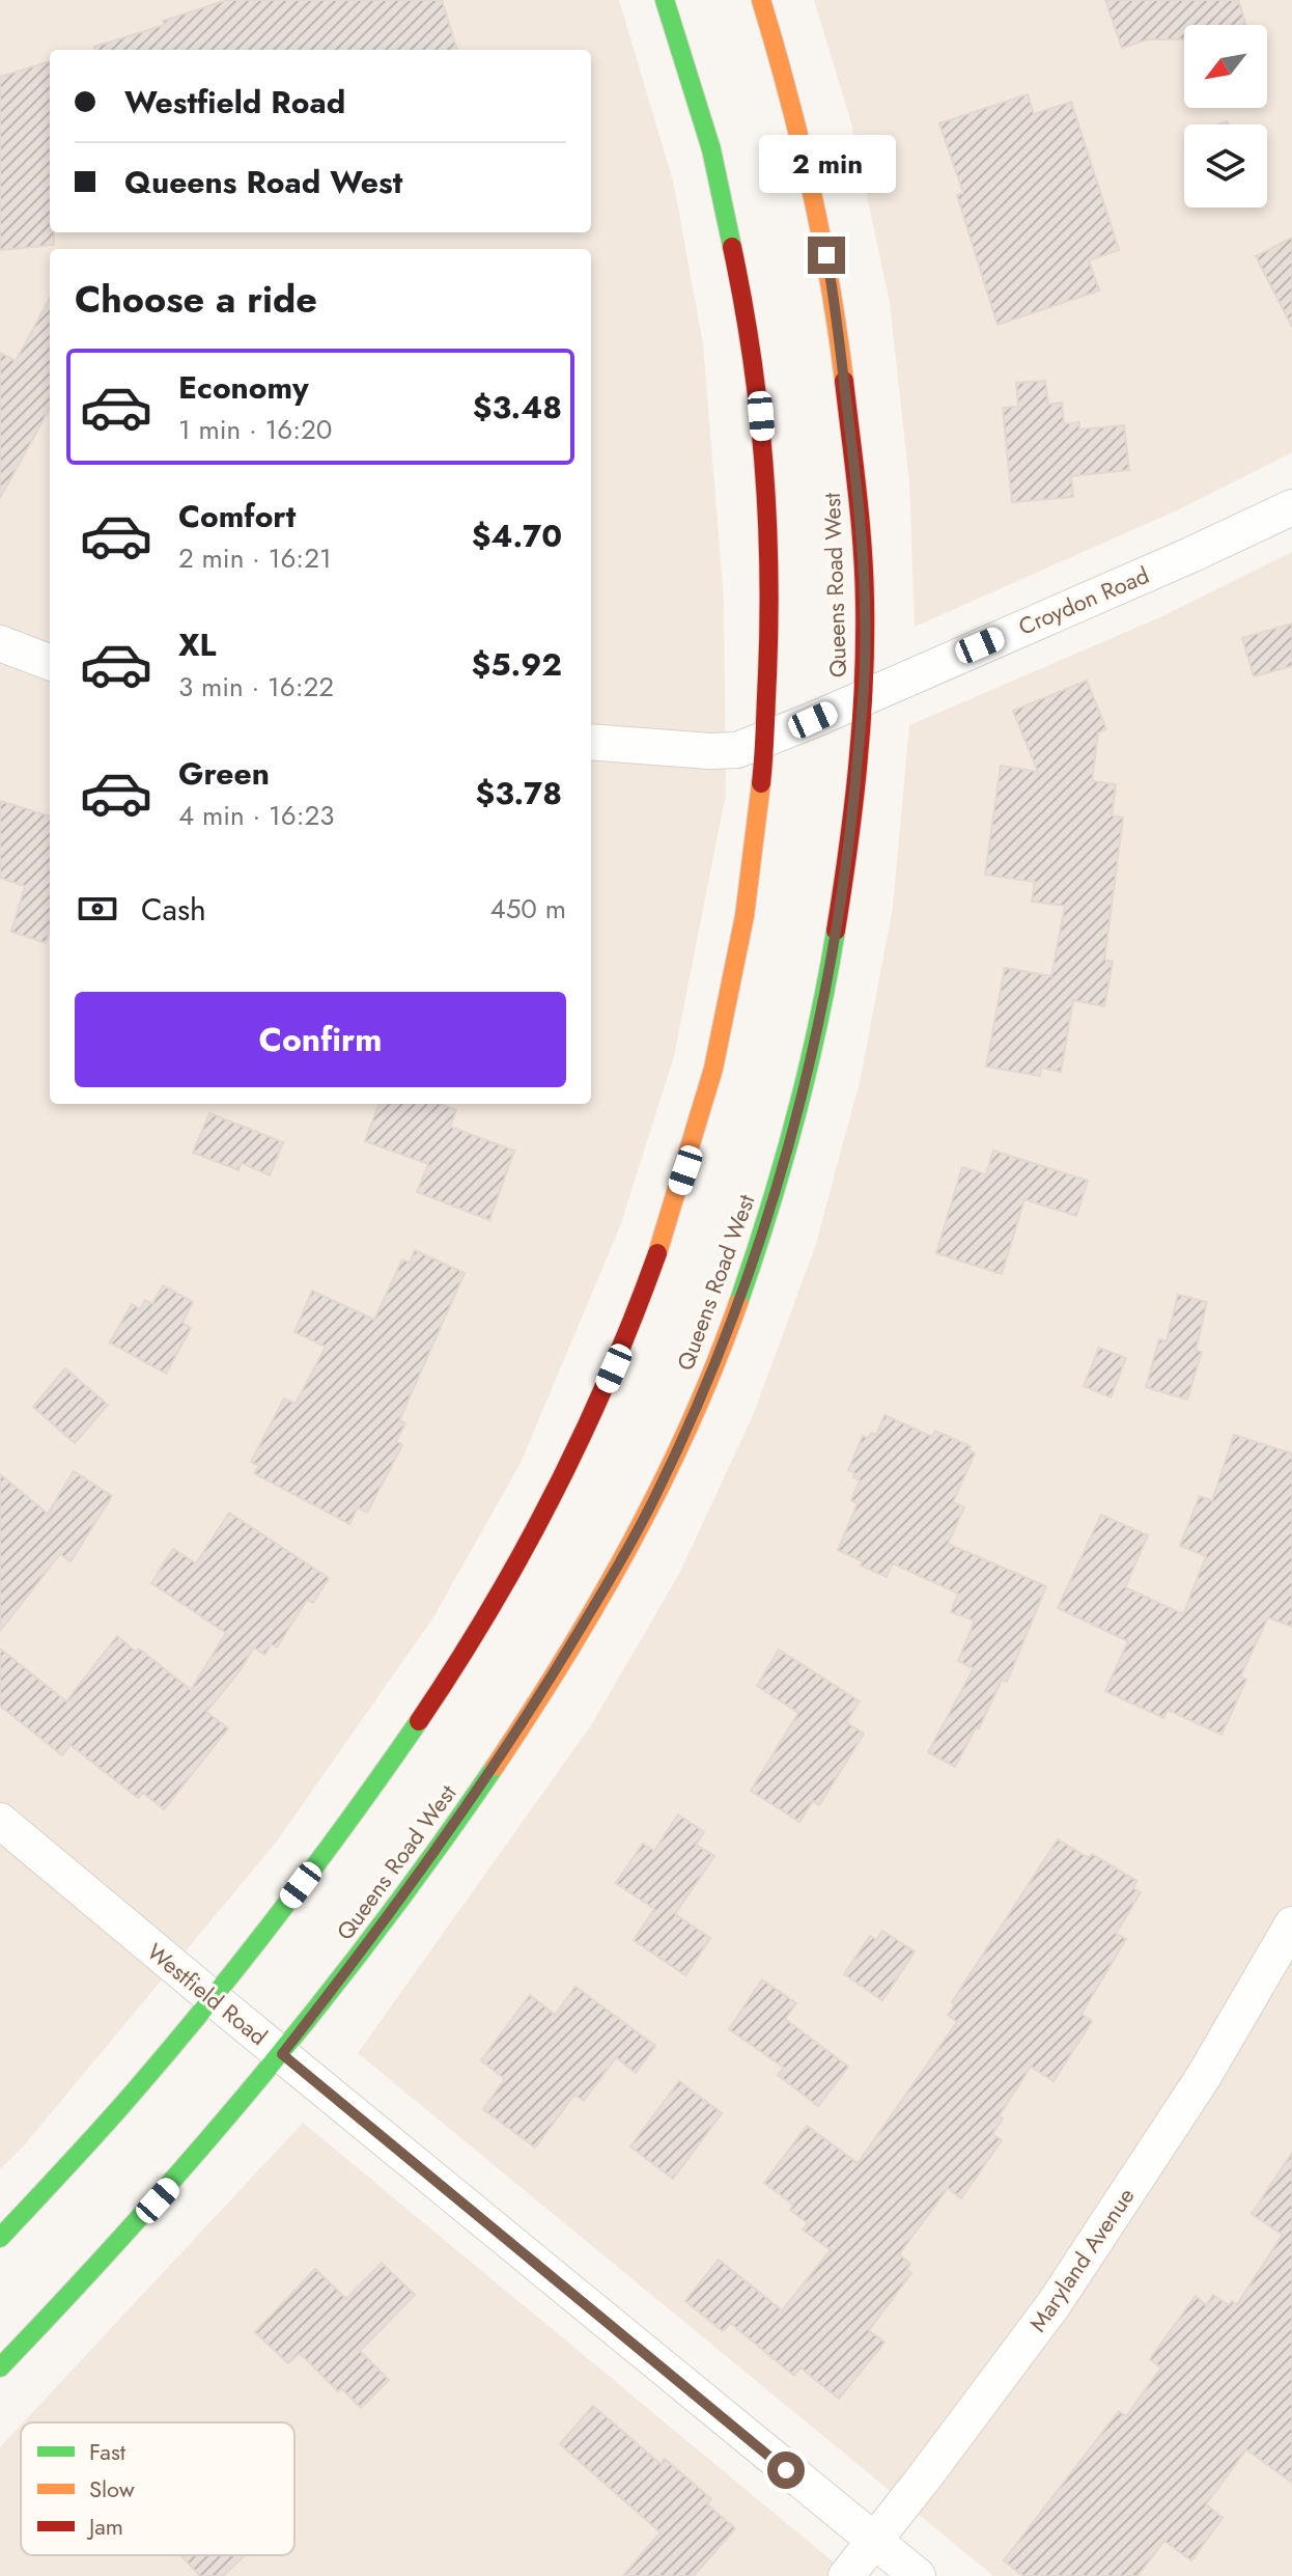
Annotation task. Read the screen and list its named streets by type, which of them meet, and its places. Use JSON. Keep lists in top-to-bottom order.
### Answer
{
  "streets": {
    "street": [
      "Queens Road West",
      "Croydon Road",
      "Westfield Road",
      "Maryland Avenue"
    ]
  },
  "crossings": [
    ["Queens Road West", "Croydon Road"],
    ["Queens Road West", "Westfield Road"],
    ["Westfield Road", "Maryland Avenue"]
  ],
  "legend": ["Fast", "Slow", "Jam"],
  "north": "bottom left",
  "page": {
    "banner": ["Westfield Road", "Queens Road West"],
    "bubble": "2 min",
    "heading": "Choose a ride",
    "list": [
      {
        "name": "Economy",
        "note": "1 min · 16:20",
        "value": "$3.48"
      },
      {
        "name": "Comfort",
        "note": "2 min · 16:21",
        "value": "$4.70"
      },
      {
        "name": "XL",
        "note": "3 min · 16:22",
        "value": "$5.92"
      },
      {
        "name": "Green",
        "note": "4 min · 16:23",
        "value": "$3.78"
      }
    ],
    "pay": ["Cash", "450 m"],
    "buttons": "Confirm"
  }
}
